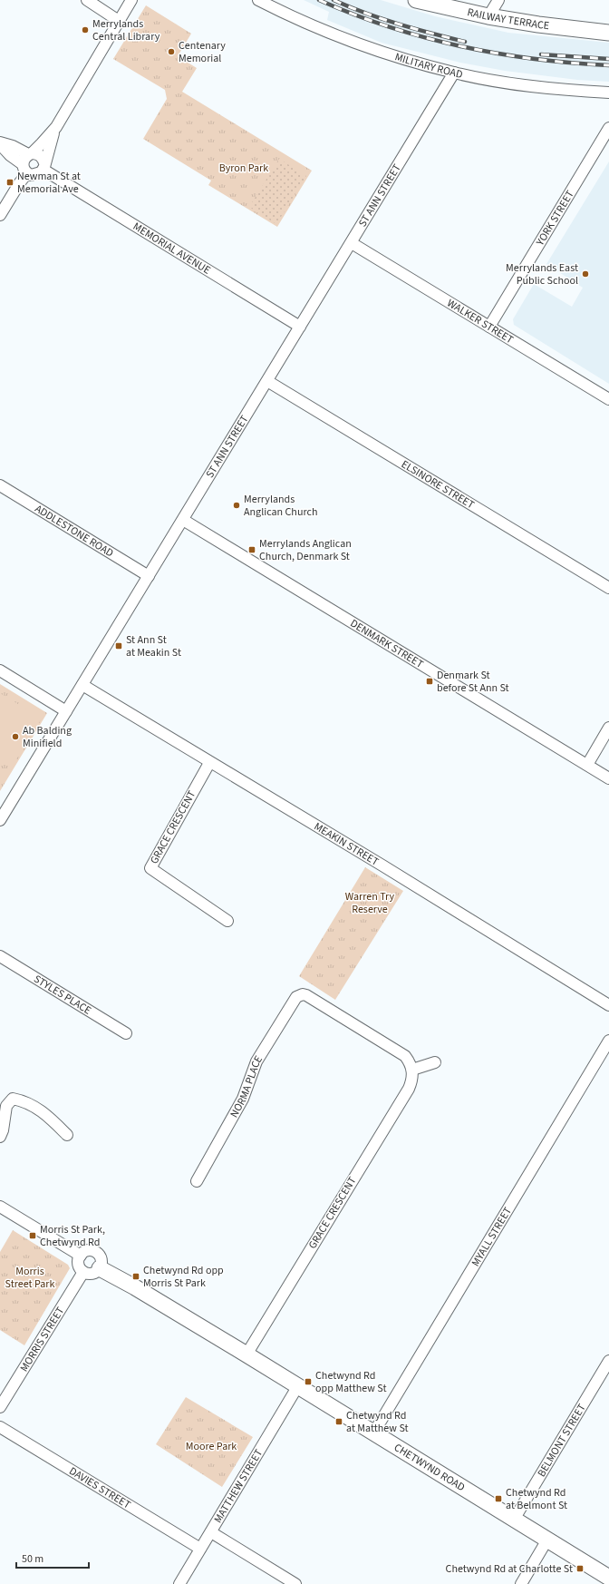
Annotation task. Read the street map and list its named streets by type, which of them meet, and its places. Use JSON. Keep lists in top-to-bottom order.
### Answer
{
  "streets": {
    "street": [
      "RAILWAY TERRACE",
      "MILITARY ROAD",
      "ST ANN STREET",
      "YORK STREET",
      "MEMORIAL AVENUE",
      "WALKER STREET",
      "ELSINORE STREET",
      "ADDLESTONE ROAD",
      "DENMARK STREET",
      "GRACE CRESCENT",
      "MEAKIN STREET",
      "STYLES PLACE",
      "NORMA PLACE",
      "MYALL STREET",
      "MORRIS STREET",
      "BELMONT STREET",
      "CHETWYND ROAD",
      "MATTHEW STREET",
      "DAVIES STREET"
    ]
  },
  "crossings": [
    ["MILITARY ROAD", "ST ANN STREET"],
    ["ST ANN STREET", "MEMORIAL AVENUE"],
    ["ST ANN STREET", "WALKER STREET"],
    ["ST ANN STREET", "ELSINORE STREET"],
    ["ST ANN STREET", "ADDLESTONE ROAD"],
    ["ST ANN STREET", "DENMARK STREET"],
    ["ST ANN STREET", "MEAKIN STREET"],
    ["YORK STREET", "WALKER STREET"],
    ["GRACE CRESCENT", "MEAKIN STREET"],
    ["GRACE CRESCENT", "NORMA PLACE"],
    ["GRACE CRESCENT", "CHETWYND ROAD"],
    ["MYALL STREET", "CHETWYND ROAD"],
    ["MORRIS STREET", "CHETWYND ROAD"],
    ["BELMONT STREET", "CHETWYND ROAD"],
    ["CHETWYND ROAD", "MATTHEW STREET"],
    ["MATTHEW STREET", "DAVIES STREET"]
  ],
  "parks": [
    "Byron Park",
    "Warren Try Reserve",
    "Morris Street Park",
    "Moore Park"
  ],
  "places": {
    "other": [
      "Merrylands Central Library",
      "Centenary Memorial",
      "Merrylands East Public School",
      "Merrylands Anglican Church",
      "Ab Balding Minifield"
    ],
    "transit": [
      "Newman St at Memorial Ave",
      "Merrylands Anglican Church, Denmark St",
      "St Ann St at Meakin St",
      "Denmark St before St Ann St",
      "Morris St Park, Chetwynd Rd",
      "Chetwynd Rd opp Morris St Park",
      "Chetwynd Rd opp Matthew St",
      "Chetwynd Rd at Matthew St",
      "Chetwynd Rd at Belmont St",
      "Chetwynd Rd at Charlotte St"
    ]
  },
  "scale_bar": "50 m"
}
